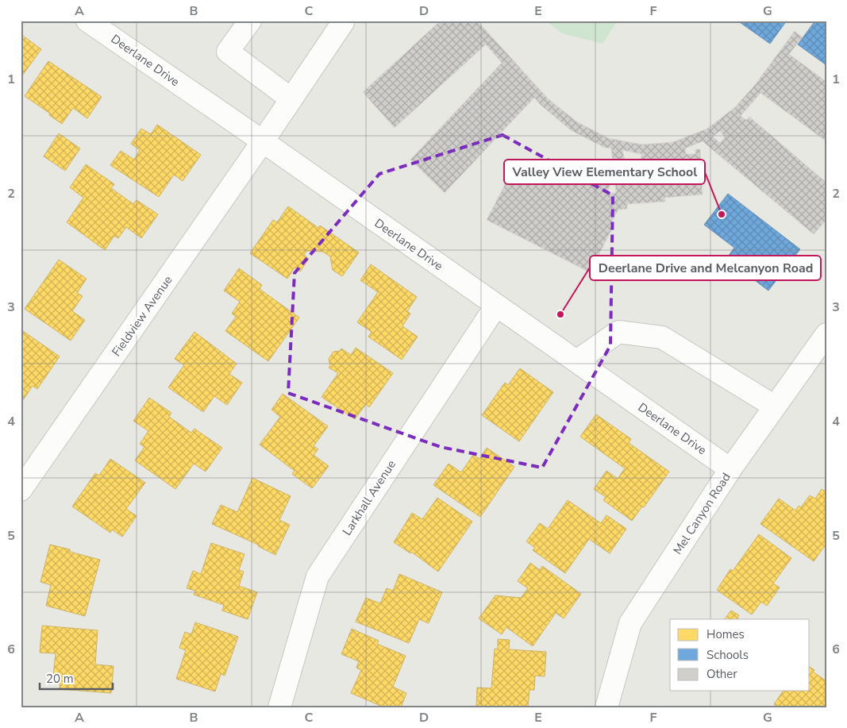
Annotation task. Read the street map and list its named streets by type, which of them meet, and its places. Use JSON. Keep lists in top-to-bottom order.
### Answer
{
  "streets": {
    "street": [
      "Deerlane Drive",
      "Fieldview Avenue",
      "Larkhall Avenue",
      "Mel Canyon Road"
    ]
  },
  "crossings": [
    ["Deerlane Drive", "Fieldview Avenue"],
    ["Deerlane Drive", "Larkhall Avenue"],
    ["Deerlane Drive", "Mel Canyon Road"]
  ],
  "places": ["Valley View Elementary School", "Deerlane Drive and Melcanyon Road"],
  "legend": ["Homes", "Schools", "Other"],
  "scale_bar": "20 m",
  "grid": {
    "columns": [
      "A",
      "B",
      "C",
      "D",
      "E",
      "F",
      "G"
    ],
    "rows": [
      "1",
      "2",
      "3",
      "4",
      "5",
      "6"
    ]
  }
}
